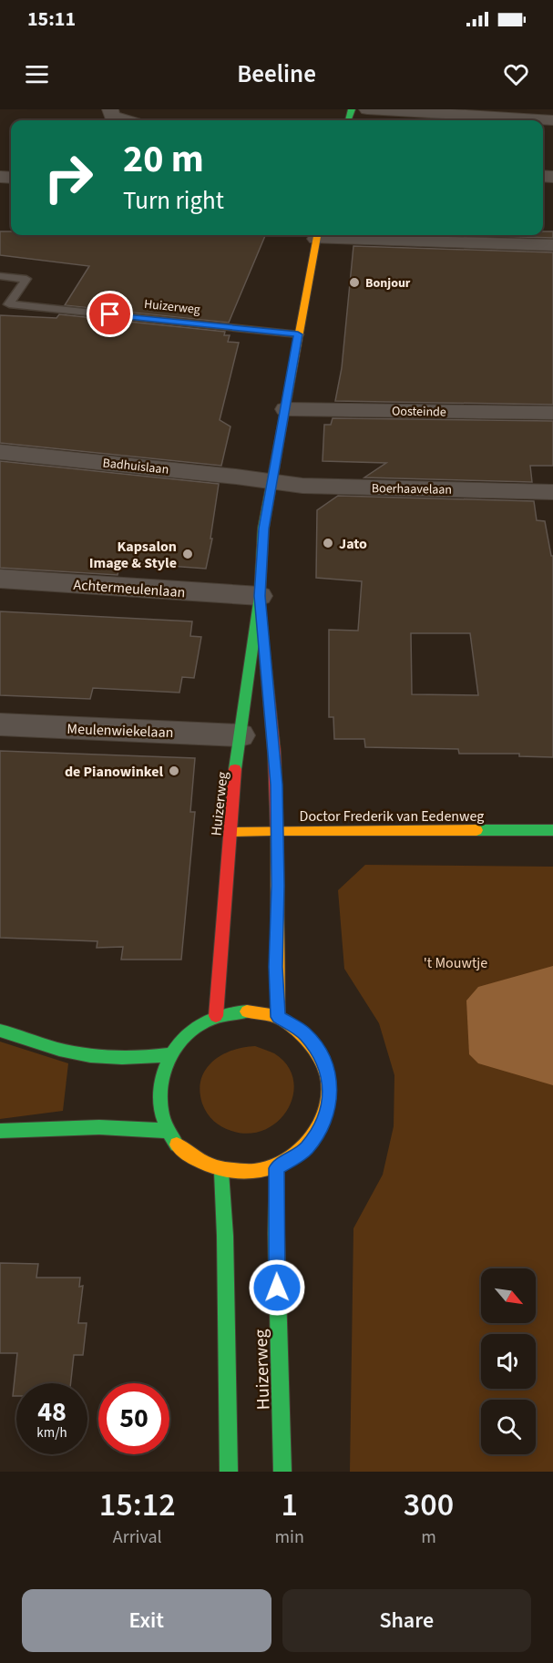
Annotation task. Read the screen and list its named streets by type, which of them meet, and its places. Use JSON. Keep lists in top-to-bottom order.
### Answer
{
  "streets": {
    "main road": ["Huizerweg", "Doctor Frederik van Eedenweg"],
    "street": [
      "Oosteinde",
      "Badhuislaan",
      "Boerhaavelaan",
      "Achtermeulenlaan",
      "Meulenwiekelaan"
    ]
  },
  "crossings": [
    ["Huizerweg", "Oosteinde"],
    ["Huizerweg", "Badhuislaan"],
    ["Huizerweg", "Boerhaavelaan"],
    ["Huizerweg", "Achtermeulenlaan"],
    ["Huizerweg", "Meulenwiekelaan"],
    ["Huizerweg", "Doctor Frederik van Eedenweg"],
    ["Badhuislaan", "Boerhaavelaan"]
  ],
  "parks": ["'t Mouwtje"],
  "places": [
    "Bonjour",
    "Jato",
    "Kapsalon Image & Style",
    "de Pianowinkel"
  ],
  "north": "bottom right",
  "page": {
    "status": "15:11",
    "header": "Beeline",
    "turn": ["20 m", "Turn right"],
    "speed": "48 km/h",
    "limit": "50",
    "eta": [
      "15:12",
      "Arrival",
      "1",
      "min",
      "300",
      "m"
    ],
    "buttons": ["Exit", "Share"]
  }
}
